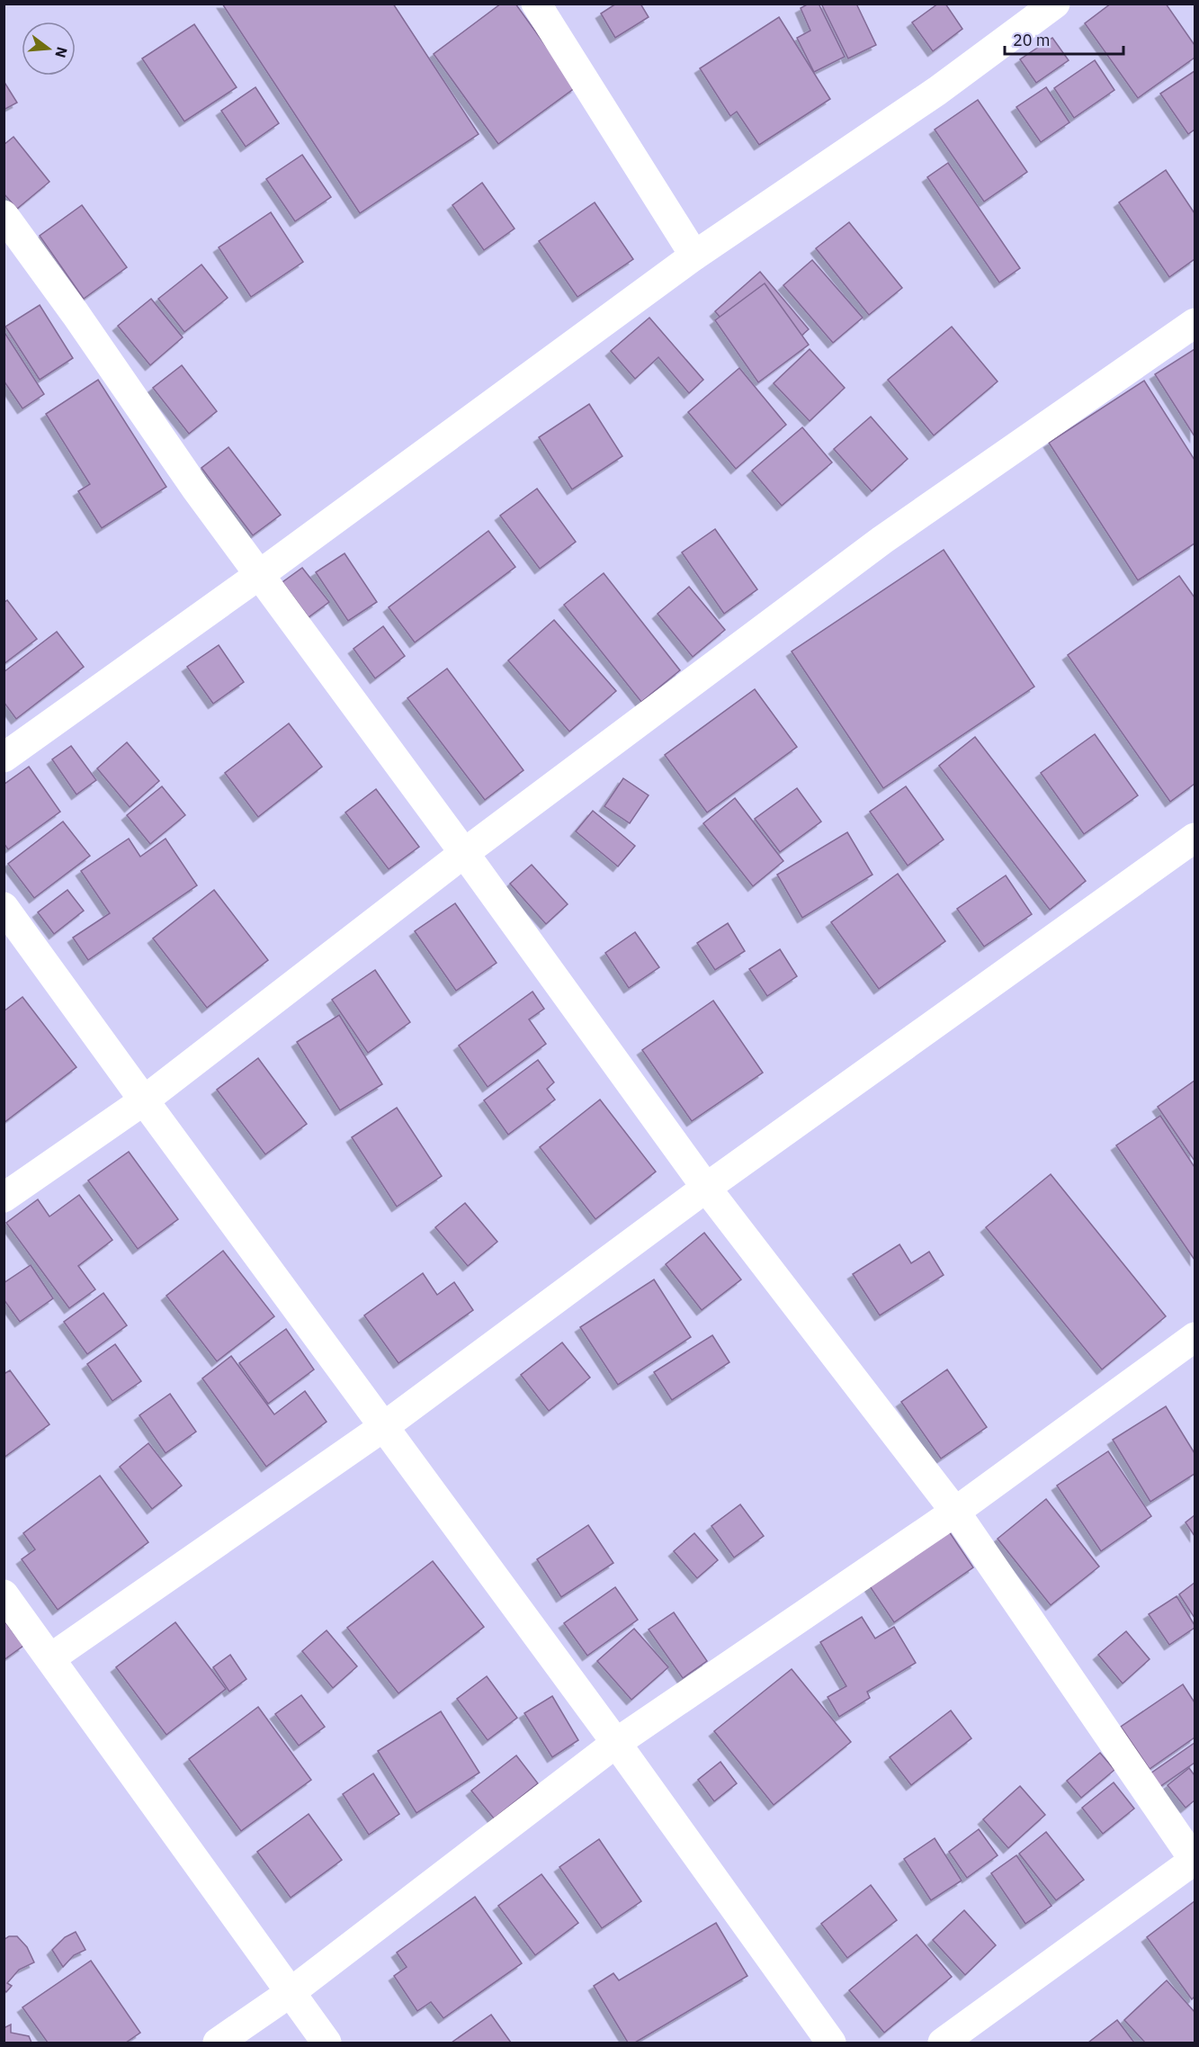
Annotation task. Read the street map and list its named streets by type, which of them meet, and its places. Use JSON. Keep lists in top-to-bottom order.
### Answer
{
  "scale_bar": "20 m",
  "north": "right"
}
